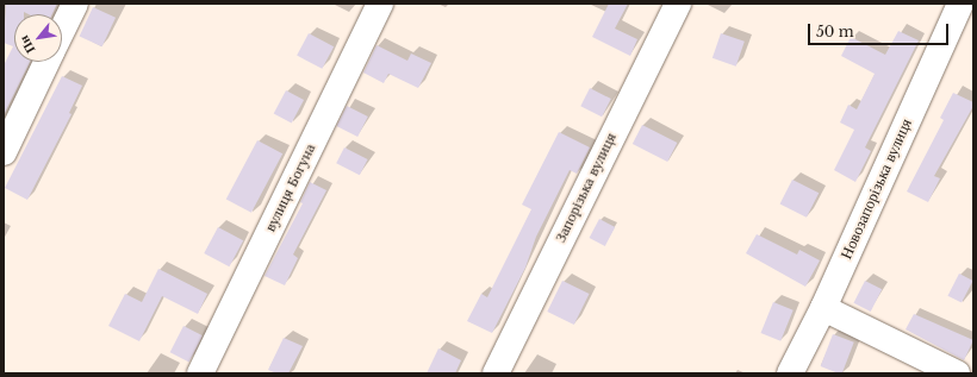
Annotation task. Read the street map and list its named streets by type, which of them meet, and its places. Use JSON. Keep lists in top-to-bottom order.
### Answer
{
  "streets": {
    "street": ["вулиця Богуна", "Запорізька вулиця", "Новозапорізька вулиця"]
  },
  "scale_bar": "50 m",
  "north": "bottom left"
}
